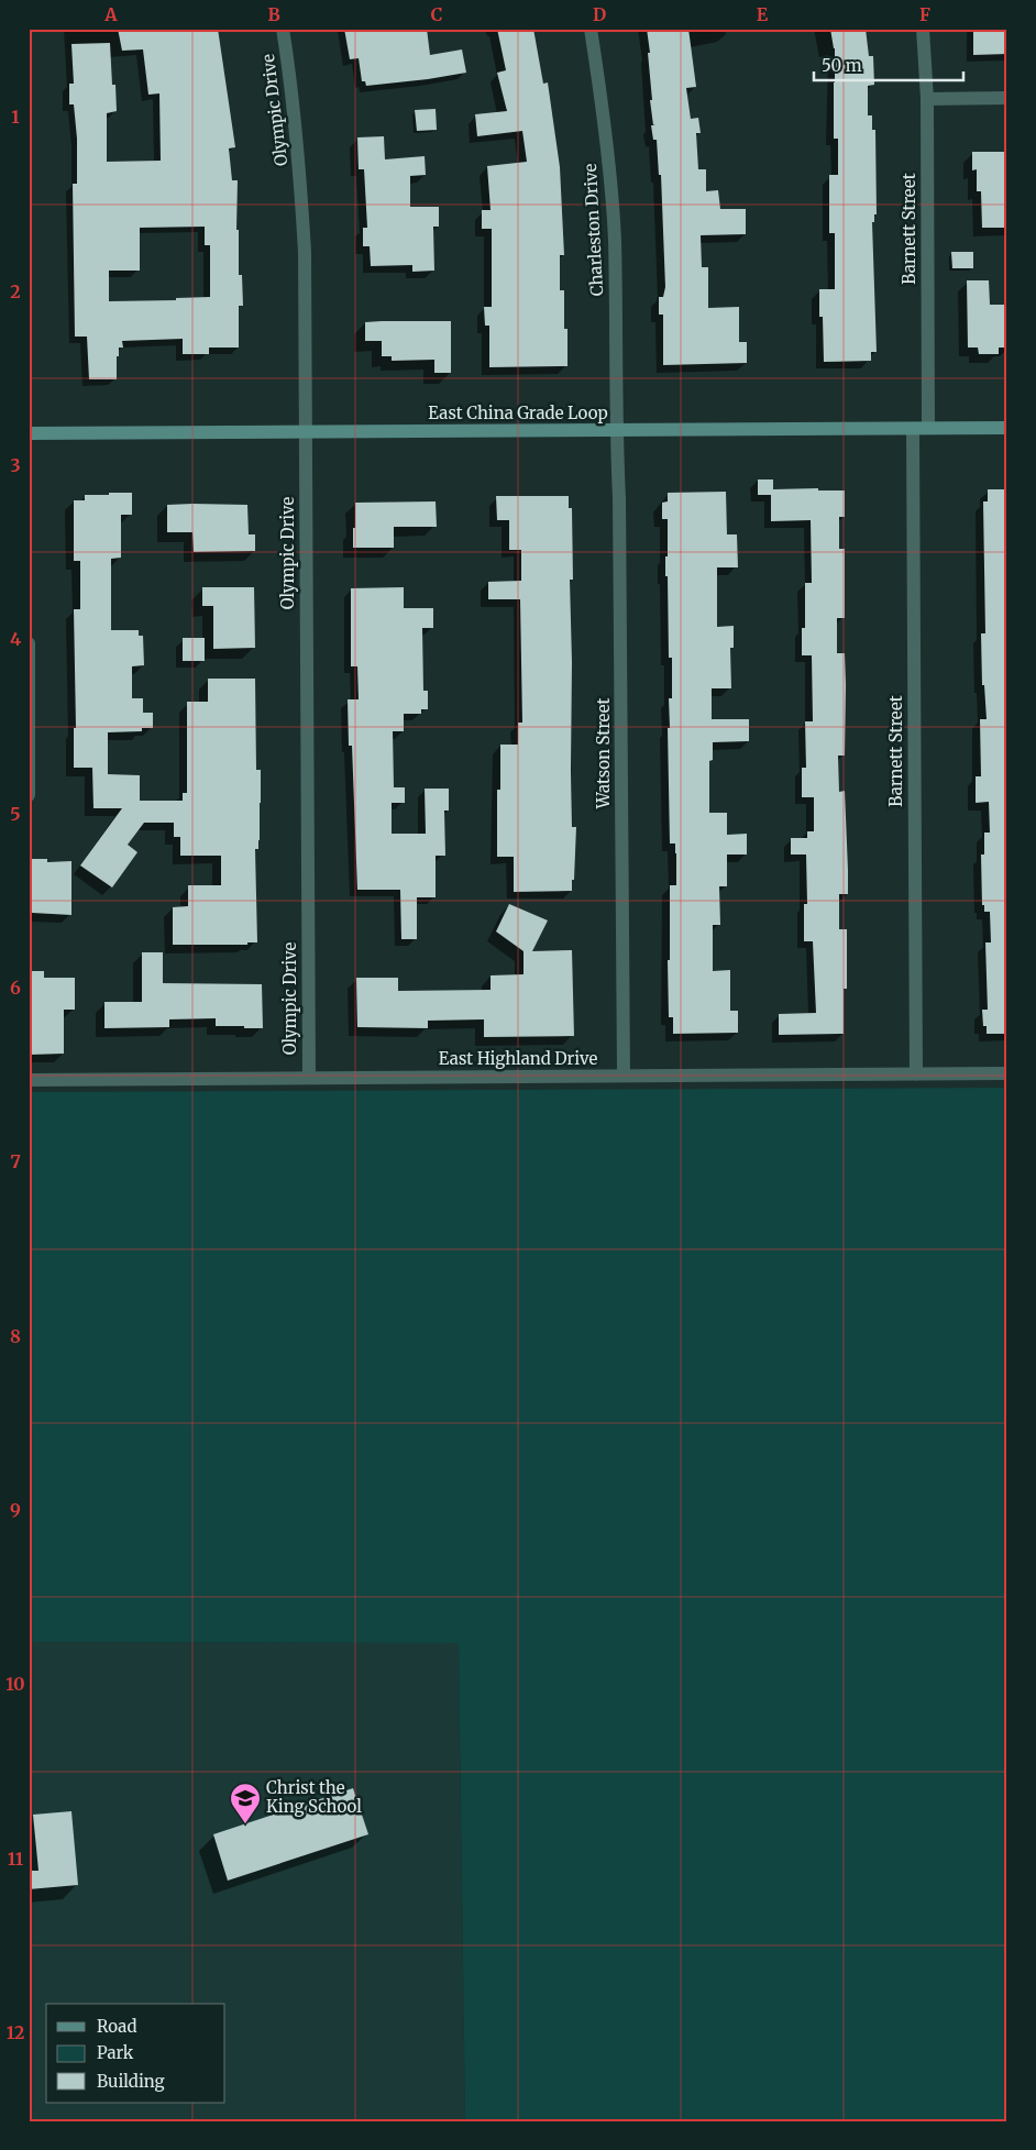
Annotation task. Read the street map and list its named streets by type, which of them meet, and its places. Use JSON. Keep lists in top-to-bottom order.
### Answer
{
  "streets": {
    "main road": ["East China Grade Loop"],
    "street": [
      "Olympic Drive",
      "Barnett Street",
      "Charleston Drive",
      "Watson Street",
      "East Highland Drive"
    ]
  },
  "crossings": [
    ["Olympic Drive", "East China Grade Loop"],
    ["Olympic Drive", "East Highland Drive"],
    ["Barnett Street", "East China Grade Loop"],
    ["Barnett Street", "East Highland Drive"],
    ["Charleston Drive", "East China Grade Loop"],
    ["Charleston Drive", "Watson Street"],
    ["East China Grade Loop", "Watson Street"],
    ["Watson Street", "East Highland Drive"]
  ],
  "places": {
    "school or university": ["Christ the King School"]
  },
  "legend": ["Road", "Park", "Building"],
  "scale_bar": "50 m",
  "grid": {
    "columns": [
      "A",
      "B",
      "C",
      "D",
      "E",
      "F"
    ],
    "rows": [
      "1",
      "2",
      "3",
      "4",
      "5",
      "6",
      "7",
      "8",
      "9",
      "10",
      "11",
      "12"
    ]
  }
}
